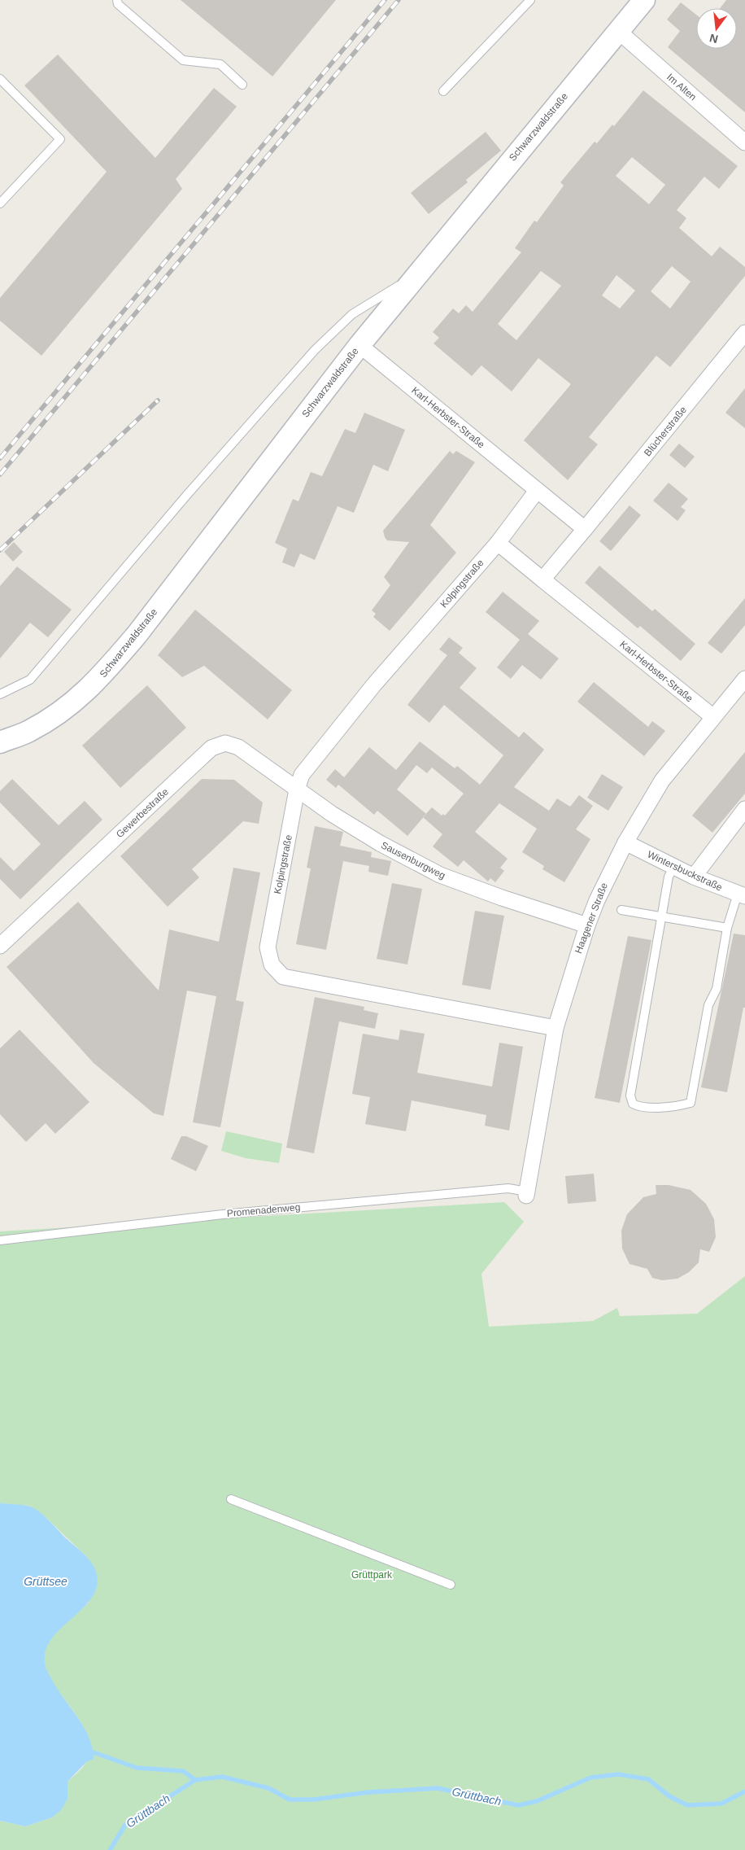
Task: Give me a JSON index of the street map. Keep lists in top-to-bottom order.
{
  "streets": {
    "main road": ["Schwarzwaldstraße"],
    "street": [
      "Im Alten",
      "Karl-Herbster-Straße",
      "Blücherstraße",
      "Kolpingstraße",
      "Gewerbestraße",
      "Sausenburgweg",
      "Wintersbuckstraße",
      "Haagener Straße"
    ],
    "lane": ["Promenadenweg"]
  },
  "crossings": [
    ["Im Alten", "Schwarzwaldstraße"],
    ["Schwarzwaldstraße", "Karl-Herbster-Straße"],
    ["Karl-Herbster-Straße", "Blücherstraße"],
    ["Karl-Herbster-Straße", "Kolpingstraße"],
    ["Karl-Herbster-Straße", "Haagener Straße"],
    ["Kolpingstraße", "Gewerbestraße"],
    ["Kolpingstraße", "Sausenburgweg"],
    ["Kolpingstraße", "Haagener Straße"],
    ["Gewerbestraße", "Sausenburgweg"],
    ["Sausenburgweg", "Haagener Straße"],
    ["Wintersbuckstraße", "Haagener Straße"],
    ["Haagener Straße", "Promenadenweg"]
  ],
  "water": ["Grüttsee", "Grüttbach"],
  "parks": ["Grüttpark"],
  "north": "bottom"
}
